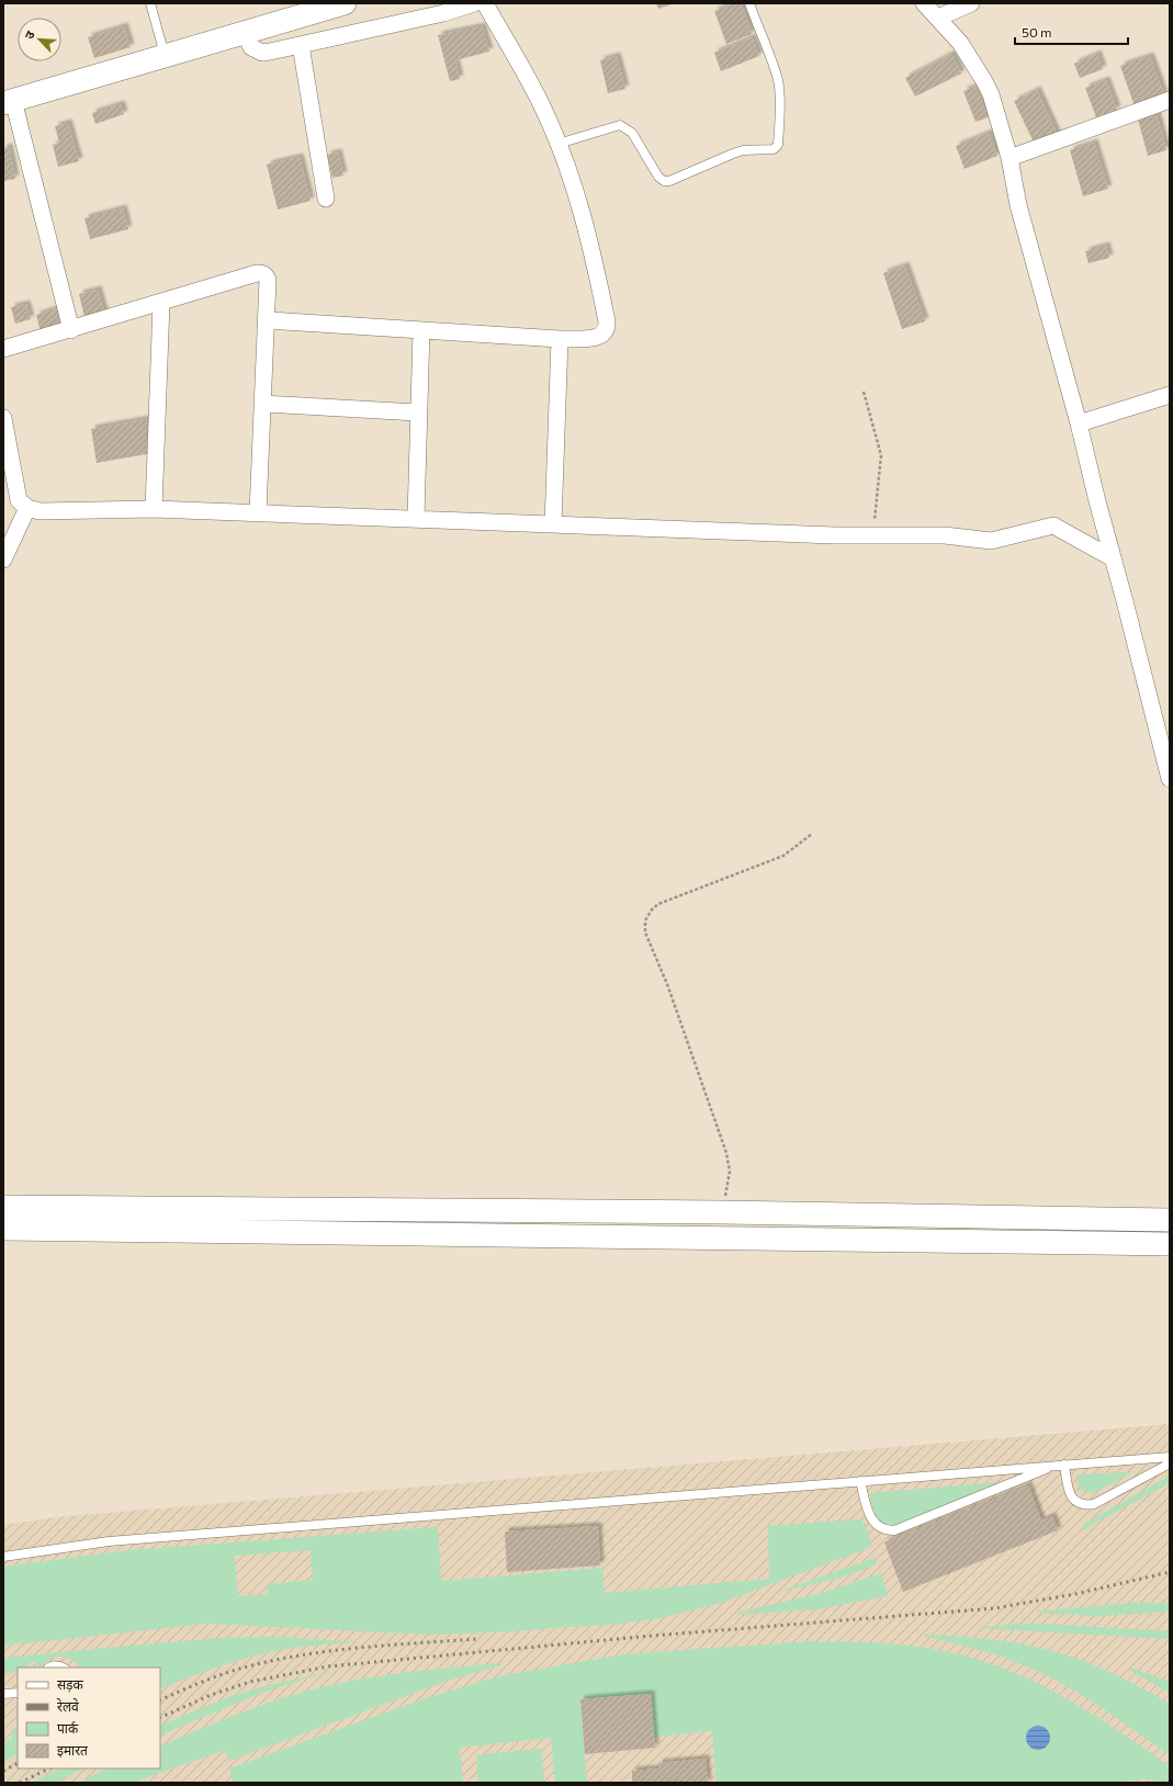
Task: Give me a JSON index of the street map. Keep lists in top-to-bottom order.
{
  "legend": [
    "सड़क",
    "रेलवे",
    "पार्क",
    "इमारत"
  ],
  "scale_bar": "50 m",
  "north": "top left"
}
